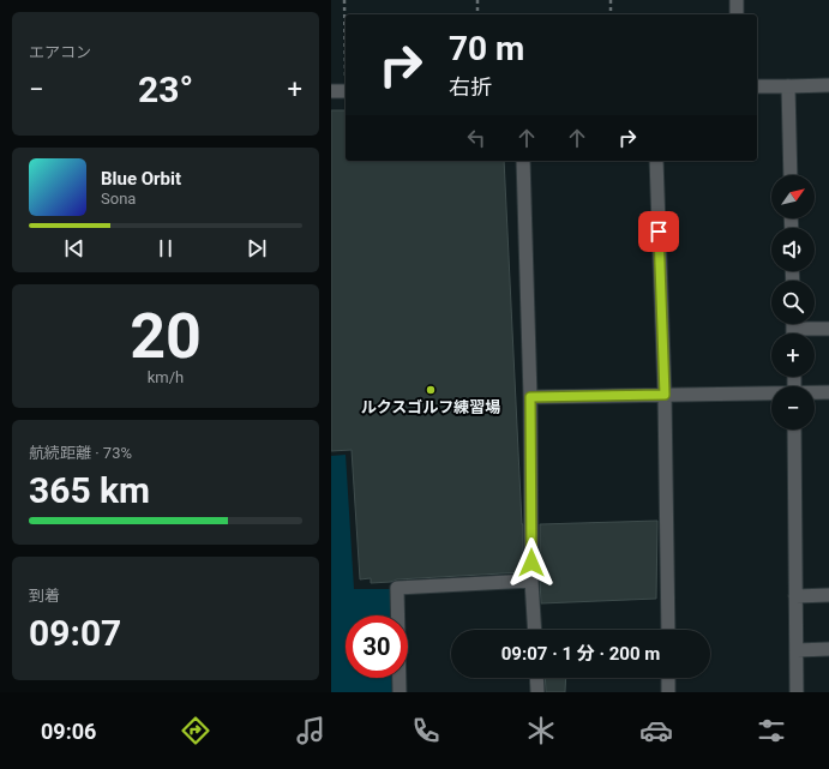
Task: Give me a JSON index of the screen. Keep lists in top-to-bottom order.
{
  "places": ["ルクスゴルフ練習場"],
  "north": "top right",
  "page": {
    "tile": [
      "エアコン",
      ["20", "km/h"],
      ["航続距離 · 73%", "365 km"],
      ["到着", "09:07"]
    ],
    "turn": ["70 m", "右折"],
    "heat": ["−", "23°", "+"],
    "song": ["Blue Orbit", "Sona"],
    "map_buttons": ["+", "−"],
    "limit": "30",
    "trip": "09:07 · 1 分 · 200 m",
    "tabs": "09:06"
  }
}
